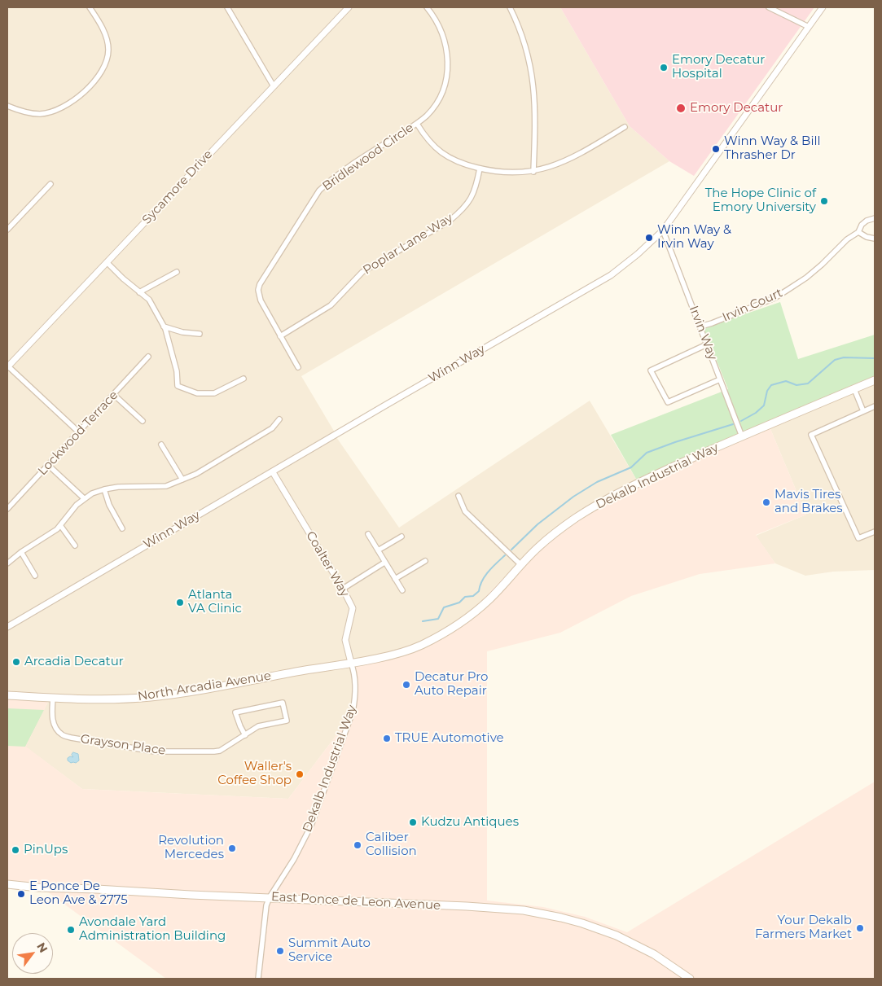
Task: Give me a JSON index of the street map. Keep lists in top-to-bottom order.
{
  "streets": {
    "main road": ["Dekalb Industrial Way", "North Arcadia Avenue", "East Ponce de Leon Avenue"],
    "street": [
      "Bridlewood Circle",
      "Sycamore Drive",
      "Poplar Lane Way",
      "Irvin Court",
      "Irvin Way",
      "Winn Way",
      "Lockwood Terrace",
      "Coalter Way",
      "Grayson Place"
    ]
  },
  "crossings": [
    ["Bridlewood Circle", "Poplar Lane Way"],
    ["Irvin Court", "Irvin Way"],
    ["Irvin Way", "Winn Way"],
    ["Irvin Way", "Dekalb Industrial Way"],
    ["Winn Way", "Coalter Way"],
    ["Dekalb Industrial Way", "Coalter Way"],
    ["Dekalb Industrial Way", "North Arcadia Avenue"],
    ["Dekalb Industrial Way", "East Ponce de Leon Avenue"],
    ["Coalter Way", "North Arcadia Avenue"],
    ["North Arcadia Avenue", "Grayson Place"]
  ],
  "places": [
    "Emory Decatur Hospital",
    "Emory Decatur",
    "Winn Way & Bill Thrasher Dr",
    "The Hope Clinic of Emory University",
    "Winn Way & Irvin Way",
    "Mavis Tires and Brakes",
    "Atlanta VA Clinic",
    "Arcadia Decatur",
    "Decatur Pro Auto Repair",
    "TRUE Automotive",
    "Waller's Coffee Shop",
    "Kudzu Antiques",
    "Caliber Collision",
    "Revolution Mercedes",
    "PinUps",
    "E Ponce De Leon Ave & 2775",
    "Your Dekalb Farmers Market",
    "Avondale Yard Administration Building",
    "Summit Auto Service"
  ],
  "north": "top right"
}
